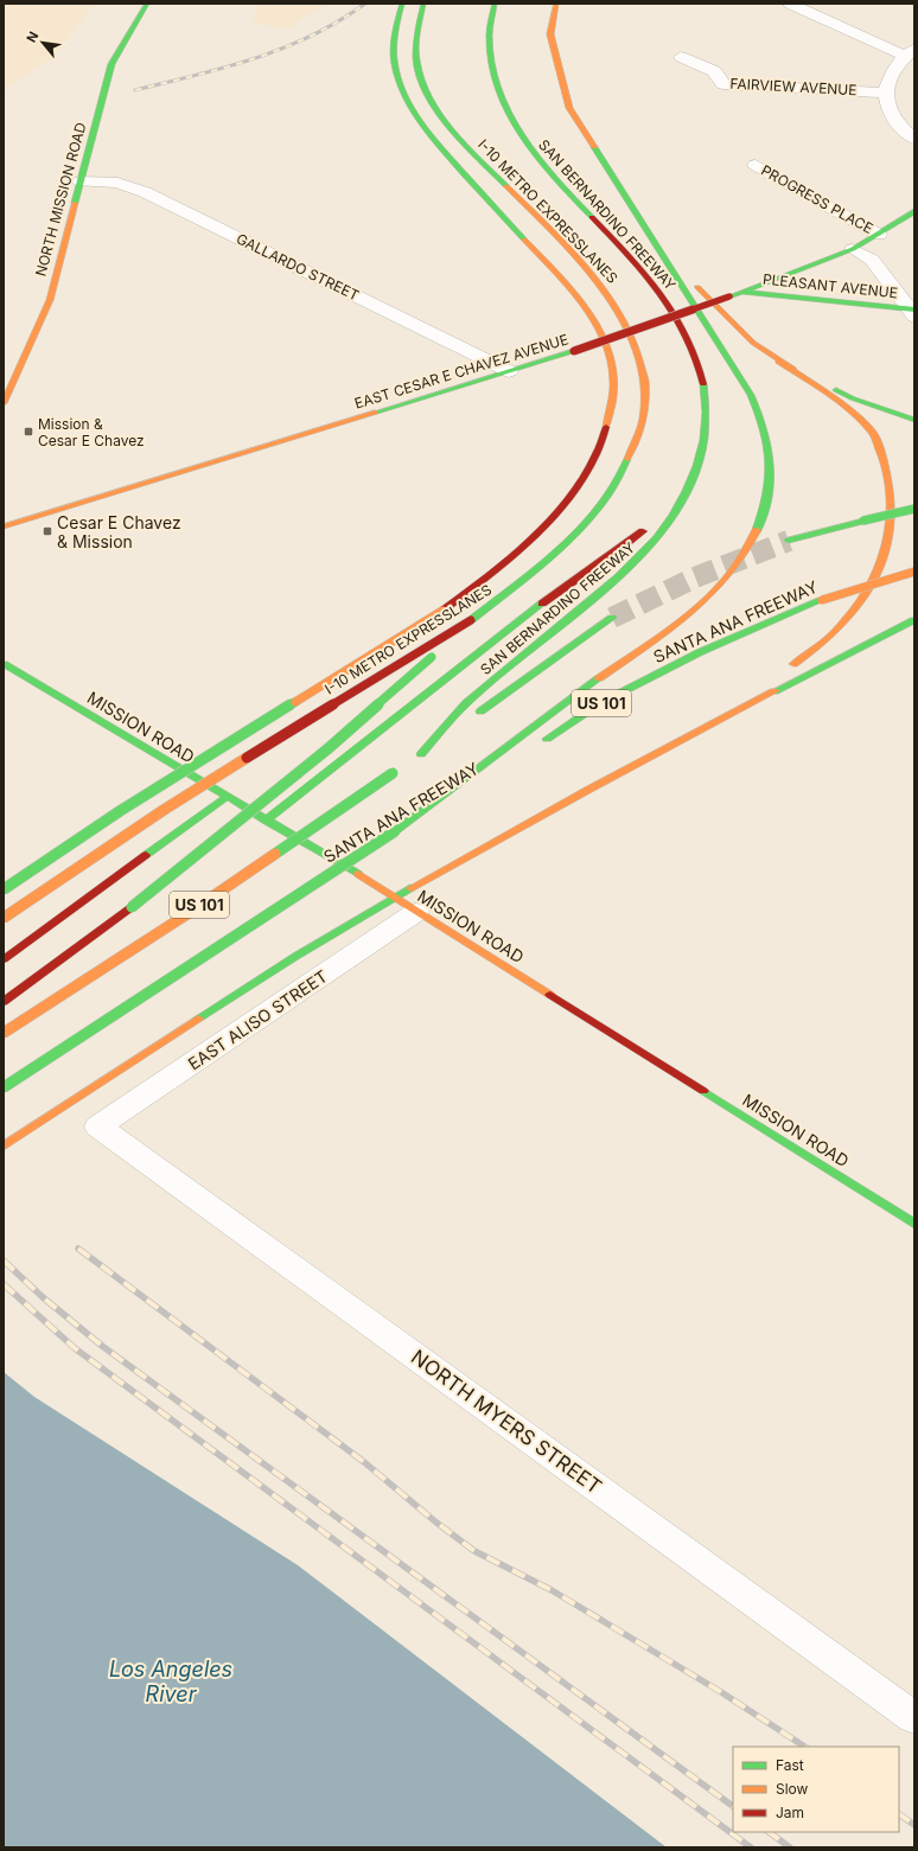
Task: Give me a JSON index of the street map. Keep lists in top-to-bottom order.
{
  "streets": {
    "main road": [
      "NORTH MISSION ROAD",
      "I-10 METRO EXPRESSLANES",
      "SAN BERNARDINO FREEWAY",
      "PLEASANT AVENUE",
      "EAST CESAR E CHAVEZ AVENUE",
      "SANTA ANA FREEWAY",
      "US 101",
      "MISSION ROAD"
    ],
    "street": [
      "FAIRVIEW AVENUE",
      "PROGRESS PLACE",
      "GALLARDO STREET",
      "EAST ALISO STREET",
      "NORTH MYERS STREET"
    ]
  },
  "crossings": [
    ["NORTH MISSION ROAD", "GALLARDO STREET"],
    ["PROGRESS PLACE", "PLEASANT AVENUE"],
    ["PROGRESS PLACE", "EAST CESAR E CHAVEZ AVENUE"],
    ["GALLARDO STREET", "EAST CESAR E CHAVEZ AVENUE"],
    ["PLEASANT AVENUE", "EAST CESAR E CHAVEZ AVENUE"],
    ["MISSION ROAD", "EAST ALISO STREET"],
    ["EAST ALISO STREET", "NORTH MYERS STREET"]
  ],
  "water": ["Los Angeles River"],
  "places": {
    "transit": ["Mission & Cesar E Chavez", "Cesar E Chavez & Mission"]
  },
  "legend": ["Fast", "Slow", "Jam"],
  "north": "top left"
}
